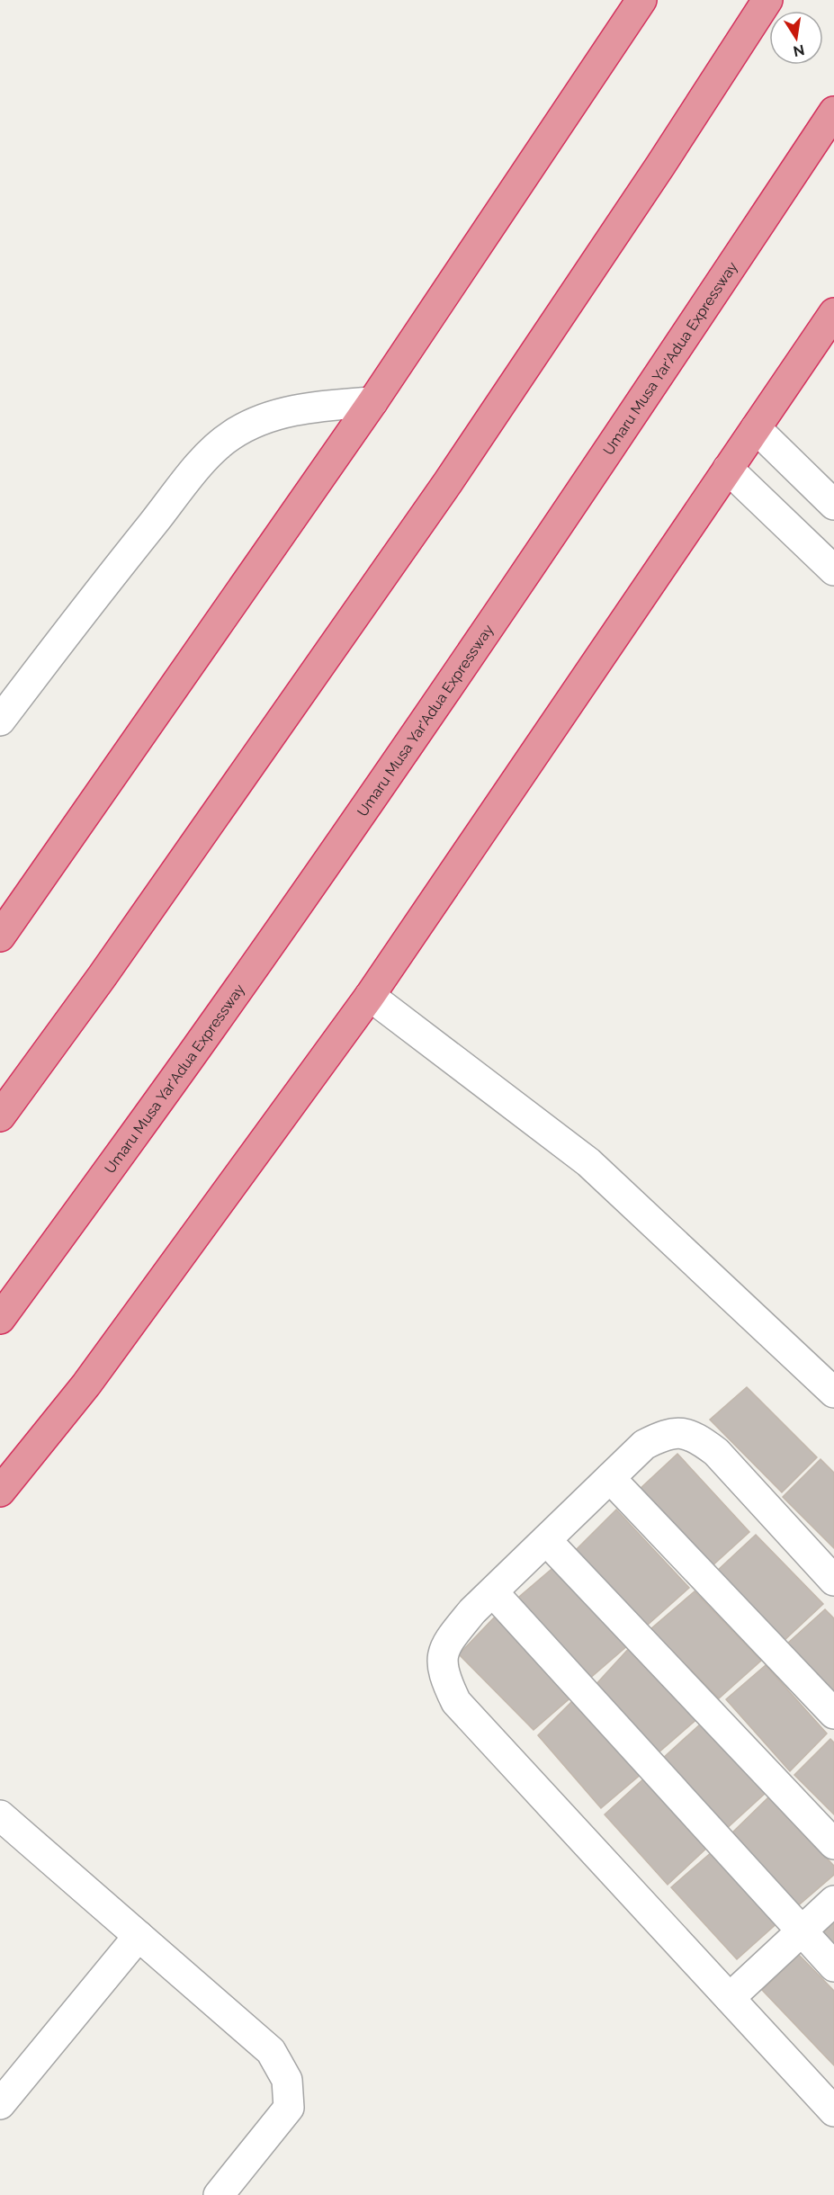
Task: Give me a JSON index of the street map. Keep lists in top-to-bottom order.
{
  "streets": {
    "highway": ["Umaru Musa Yar'Adua Expressway"]
  },
  "north": "bottom"
}
